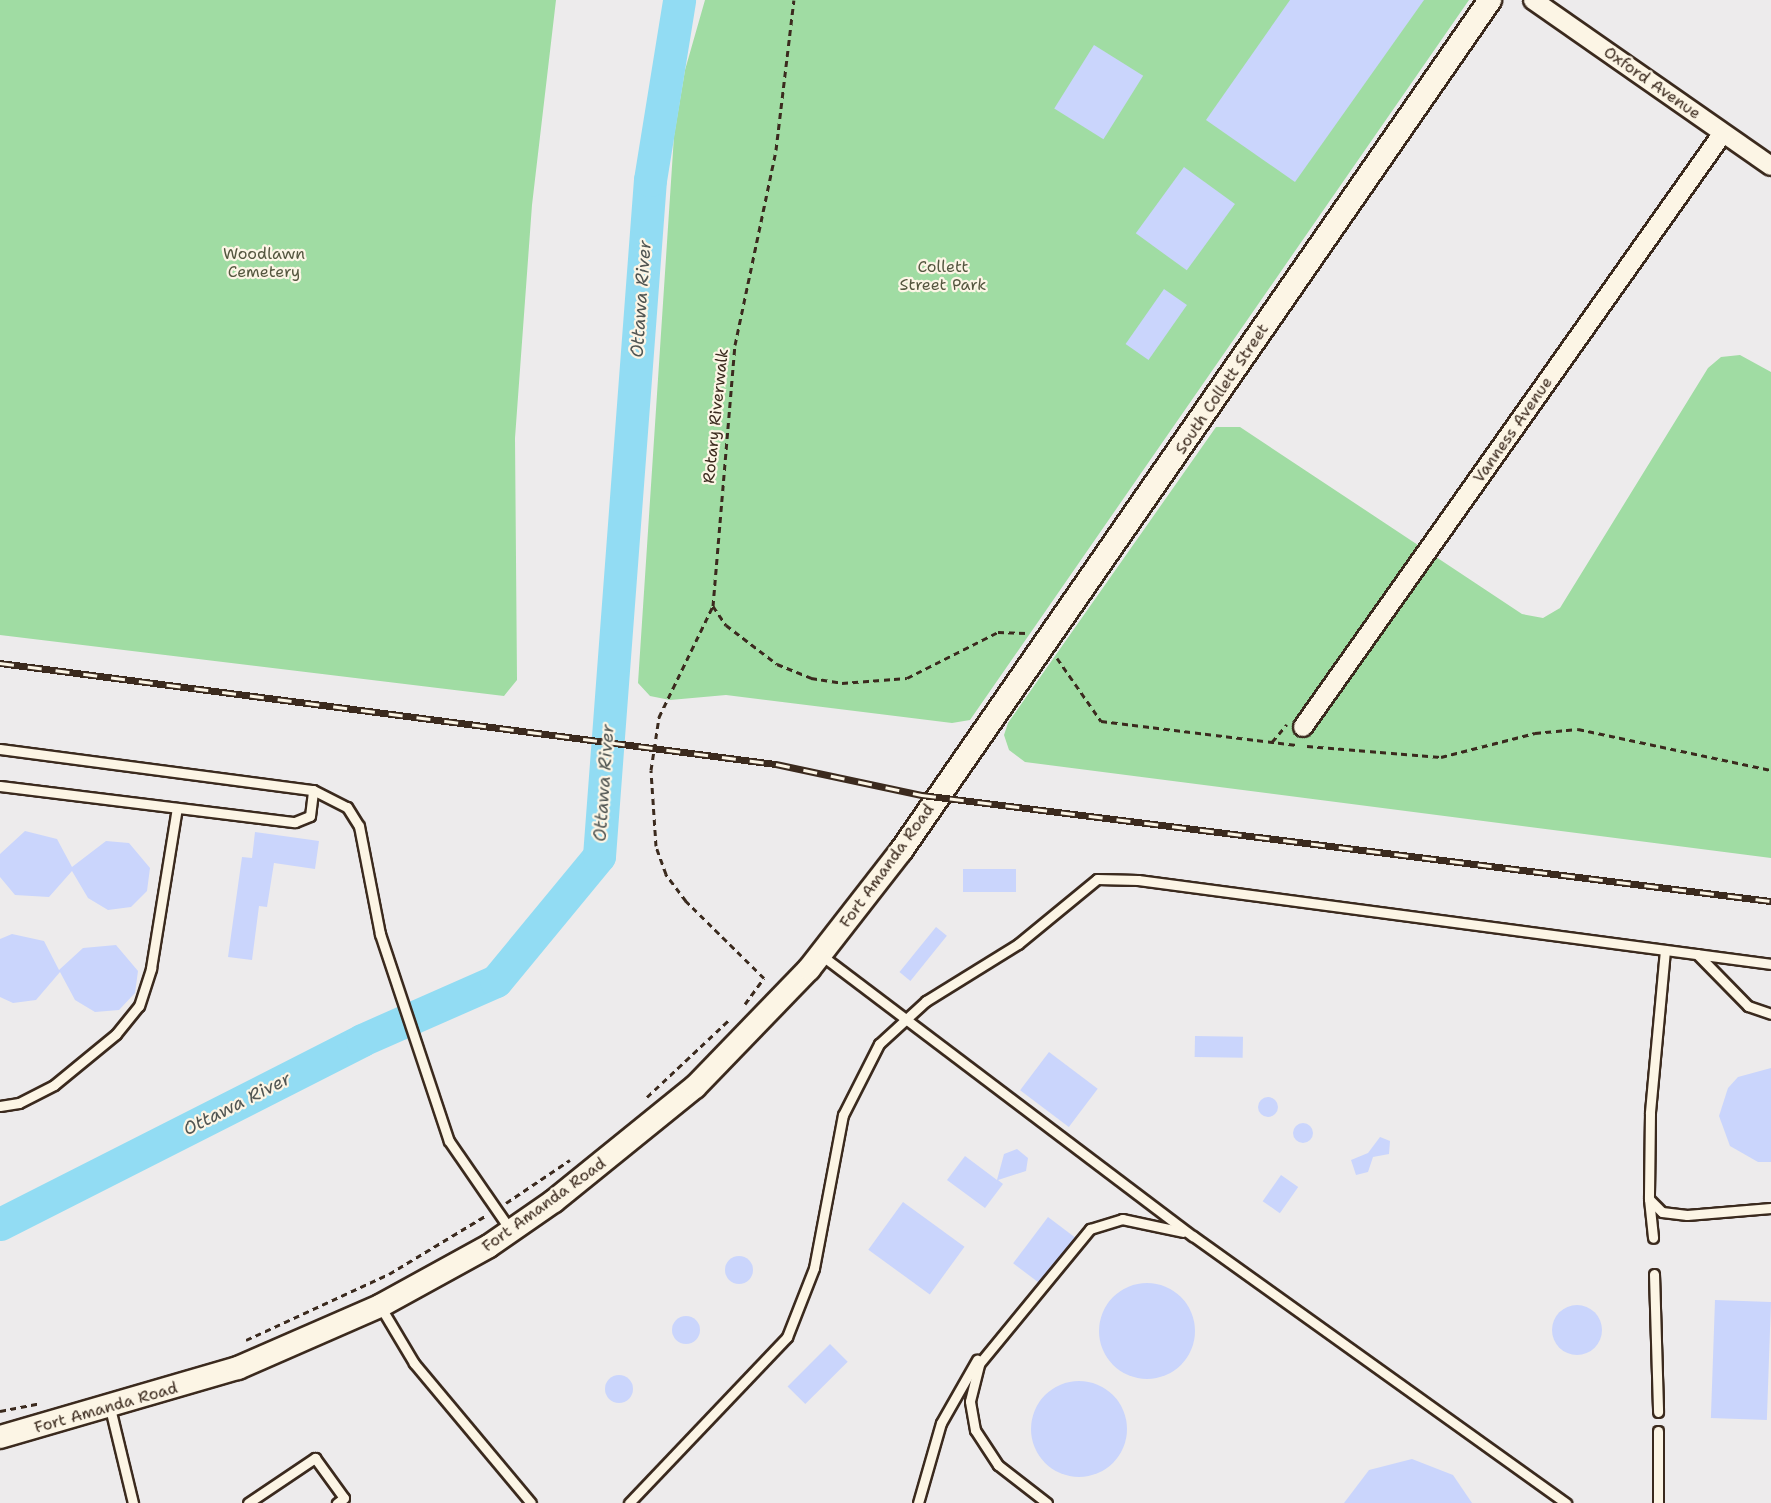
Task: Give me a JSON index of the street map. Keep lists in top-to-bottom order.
{
  "streets": {
    "street": [
      "Oxford Avenue",
      "South Collett Street",
      "Vanness Avenue",
      "Fort Amanda Road"
    ],
    "path": ["Rotary Riverwalk"]
  },
  "crossings": [
    ["Oxford Avenue", "Vanness Avenue"],
    ["South Collett Street", "Fort Amanda Road"]
  ],
  "water": ["Ottawa River"],
  "parks": ["Woodlawn Cemetery", "Collett Street Park"]
}
